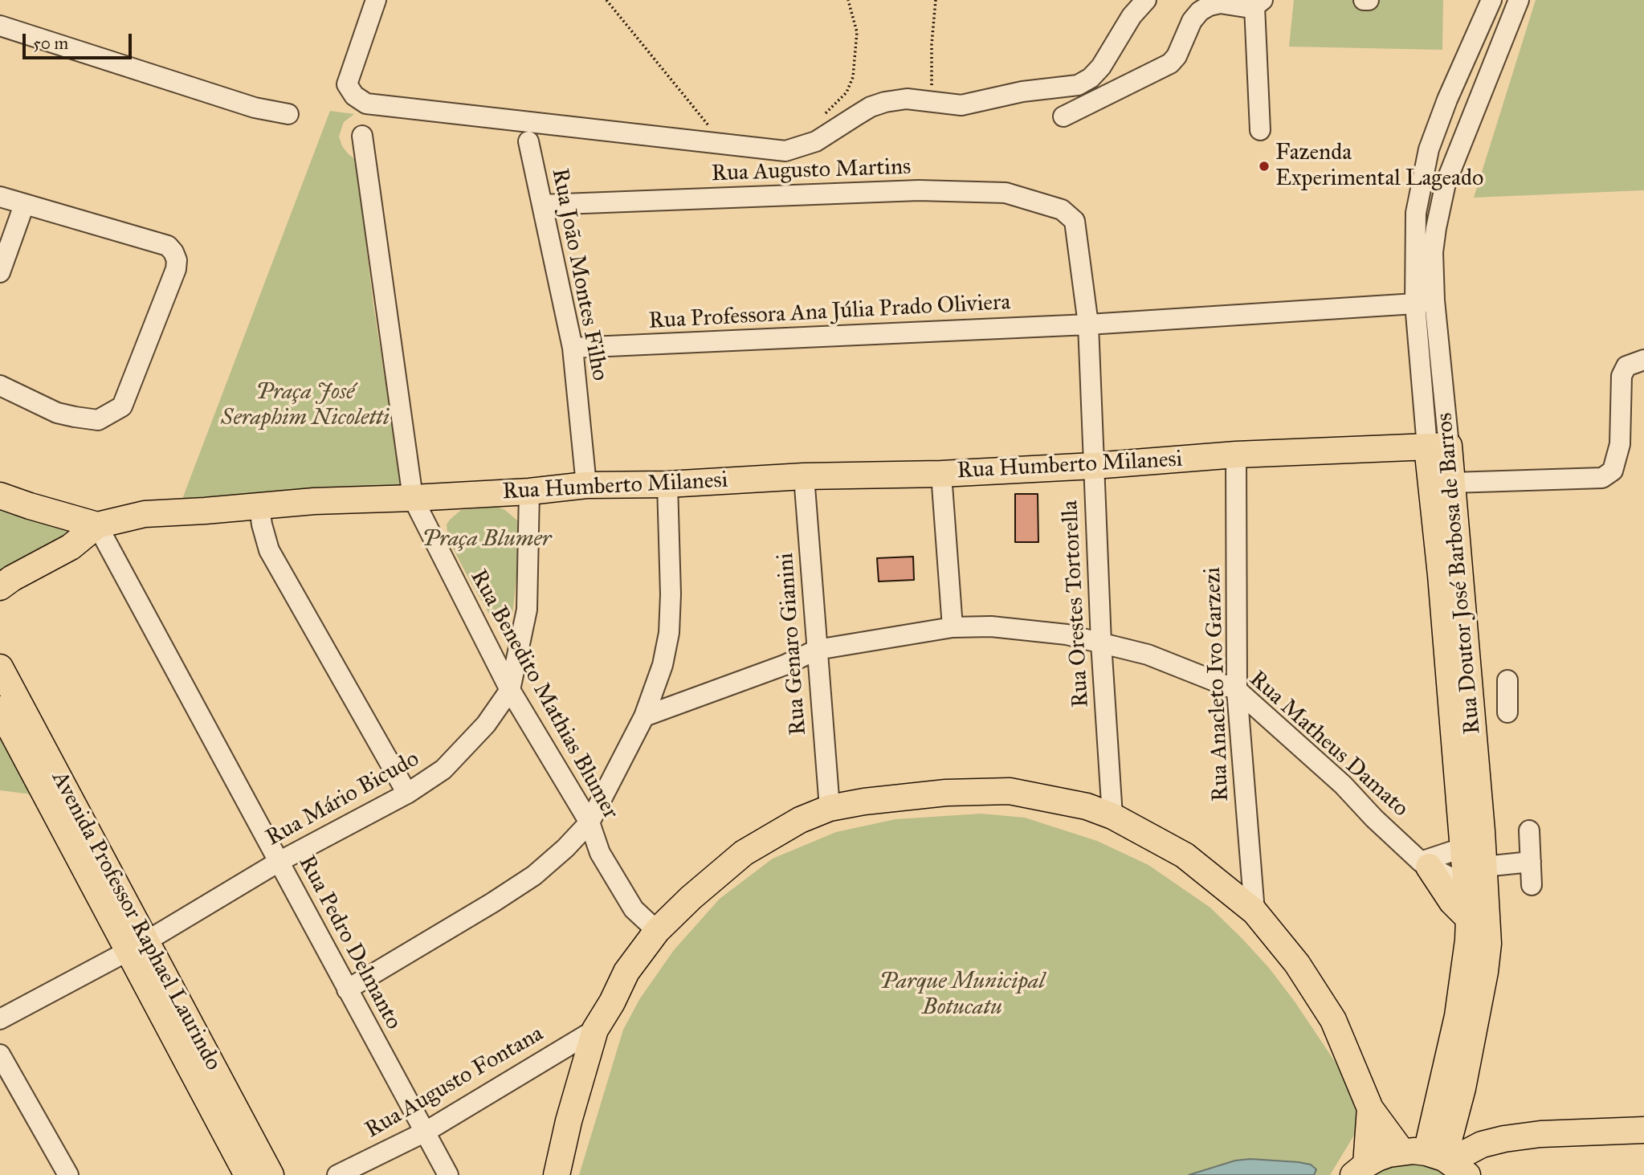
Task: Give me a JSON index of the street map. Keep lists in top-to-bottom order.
{
  "streets": {
    "main road": ["Rua Humberto Milanesi", "Rua Doutor José Barbosa de Barros", "Avenida Professor Raphael Laurindo"],
    "street": [
      "Rua Augusto Martins",
      "Rua João Montes Filho",
      "Rua Professora Ana Júlia Prado Oliviera",
      "Rua Orestes Tortorella",
      "Rua Genaro Gianini",
      "Rua Anacleto Ivo Garzezi",
      "Rua Benedito Mathias Blumer",
      "Rua Matheus Damato",
      "Rua Mário Bicudo",
      "Rua Pedro Delmanto",
      "Rua Augusto Fontana"
    ]
  },
  "crossings": [
    ["Rua Augusto Martins", "Rua João Montes Filho"],
    ["Rua Augusto Martins", "Rua Orestes Tortorella"],
    ["Rua João Montes Filho", "Rua Professora Ana Júlia Prado Oliviera"],
    ["Rua João Montes Filho", "Rua Humberto Milanesi"],
    ["Rua Professora Ana Júlia Prado Oliviera", "Rua Doutor José Barbosa de Barros"],
    ["Rua Professora Ana Júlia Prado Oliviera", "Rua Orestes Tortorella"],
    ["Rua Humberto Milanesi", "Rua Doutor José Barbosa de Barros"],
    ["Rua Humberto Milanesi", "Rua Orestes Tortorella"],
    ["Rua Humberto Milanesi", "Rua Genaro Gianini"],
    ["Rua Humberto Milanesi", "Rua Anacleto Ivo Garzezi"],
    ["Rua Humberto Milanesi", "Rua Benedito Mathias Blumer"],
    ["Rua Humberto Milanesi", "Rua Mário Bicudo"],
    ["Rua Humberto Milanesi", "Rua Pedro Delmanto"],
    ["Rua Doutor José Barbosa de Barros", "Rua Matheus Damato"],
    ["Rua Orestes Tortorella", "Rua Matheus Damato"],
    ["Rua Genaro Gianini", "Rua Matheus Damato"],
    ["Rua Anacleto Ivo Garzezi", "Rua Matheus Damato"],
    ["Rua Benedito Mathias Blumer", "Rua Mário Bicudo"],
    ["Rua Mário Bicudo", "Avenida Professor Raphael Laurindo"],
    ["Rua Mário Bicudo", "Rua Pedro Delmanto"],
    ["Rua Pedro Delmanto", "Rua Augusto Fontana"]
  ],
  "parks": ["Praça José Seraphim Nicoletti", "Praça Blumer", "Parque Municipal Botucatu"],
  "places": ["Fazenda Experimental Lageado"],
  "scale_bar": "50 m"
}
